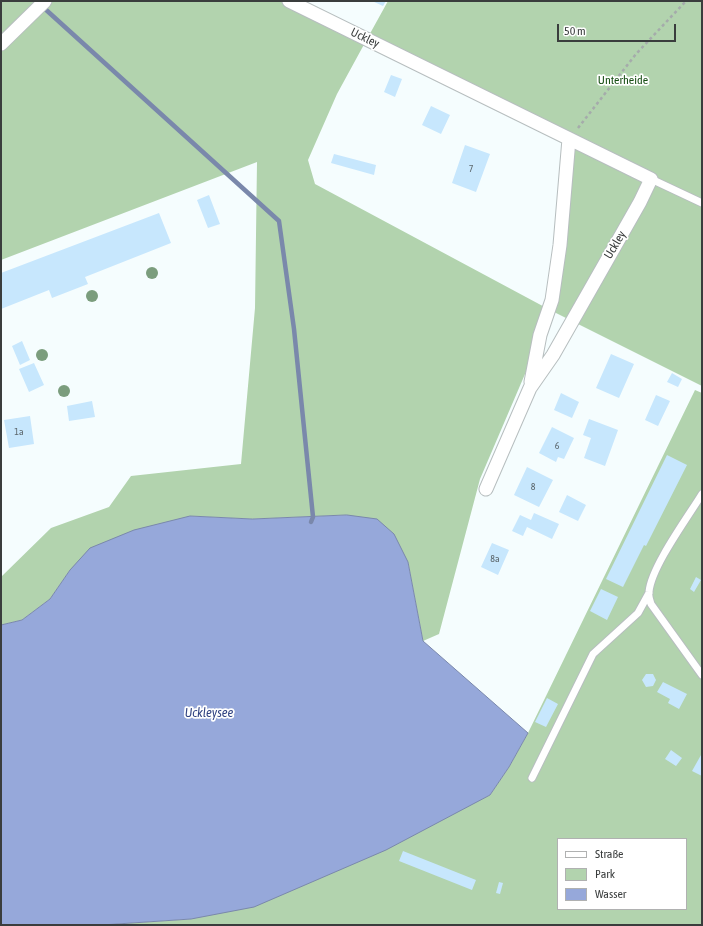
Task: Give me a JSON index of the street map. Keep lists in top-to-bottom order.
{
  "streets": {
    "street": ["Uckley"]
  },
  "water": ["Uckleysee"],
  "parks": ["Unterheide"],
  "house_numbers": [
    "7",
    "1a",
    "6",
    "8",
    "8a"
  ],
  "legend": ["Straße", "Park", "Wasser"],
  "scale_bar": "50 m"
}
